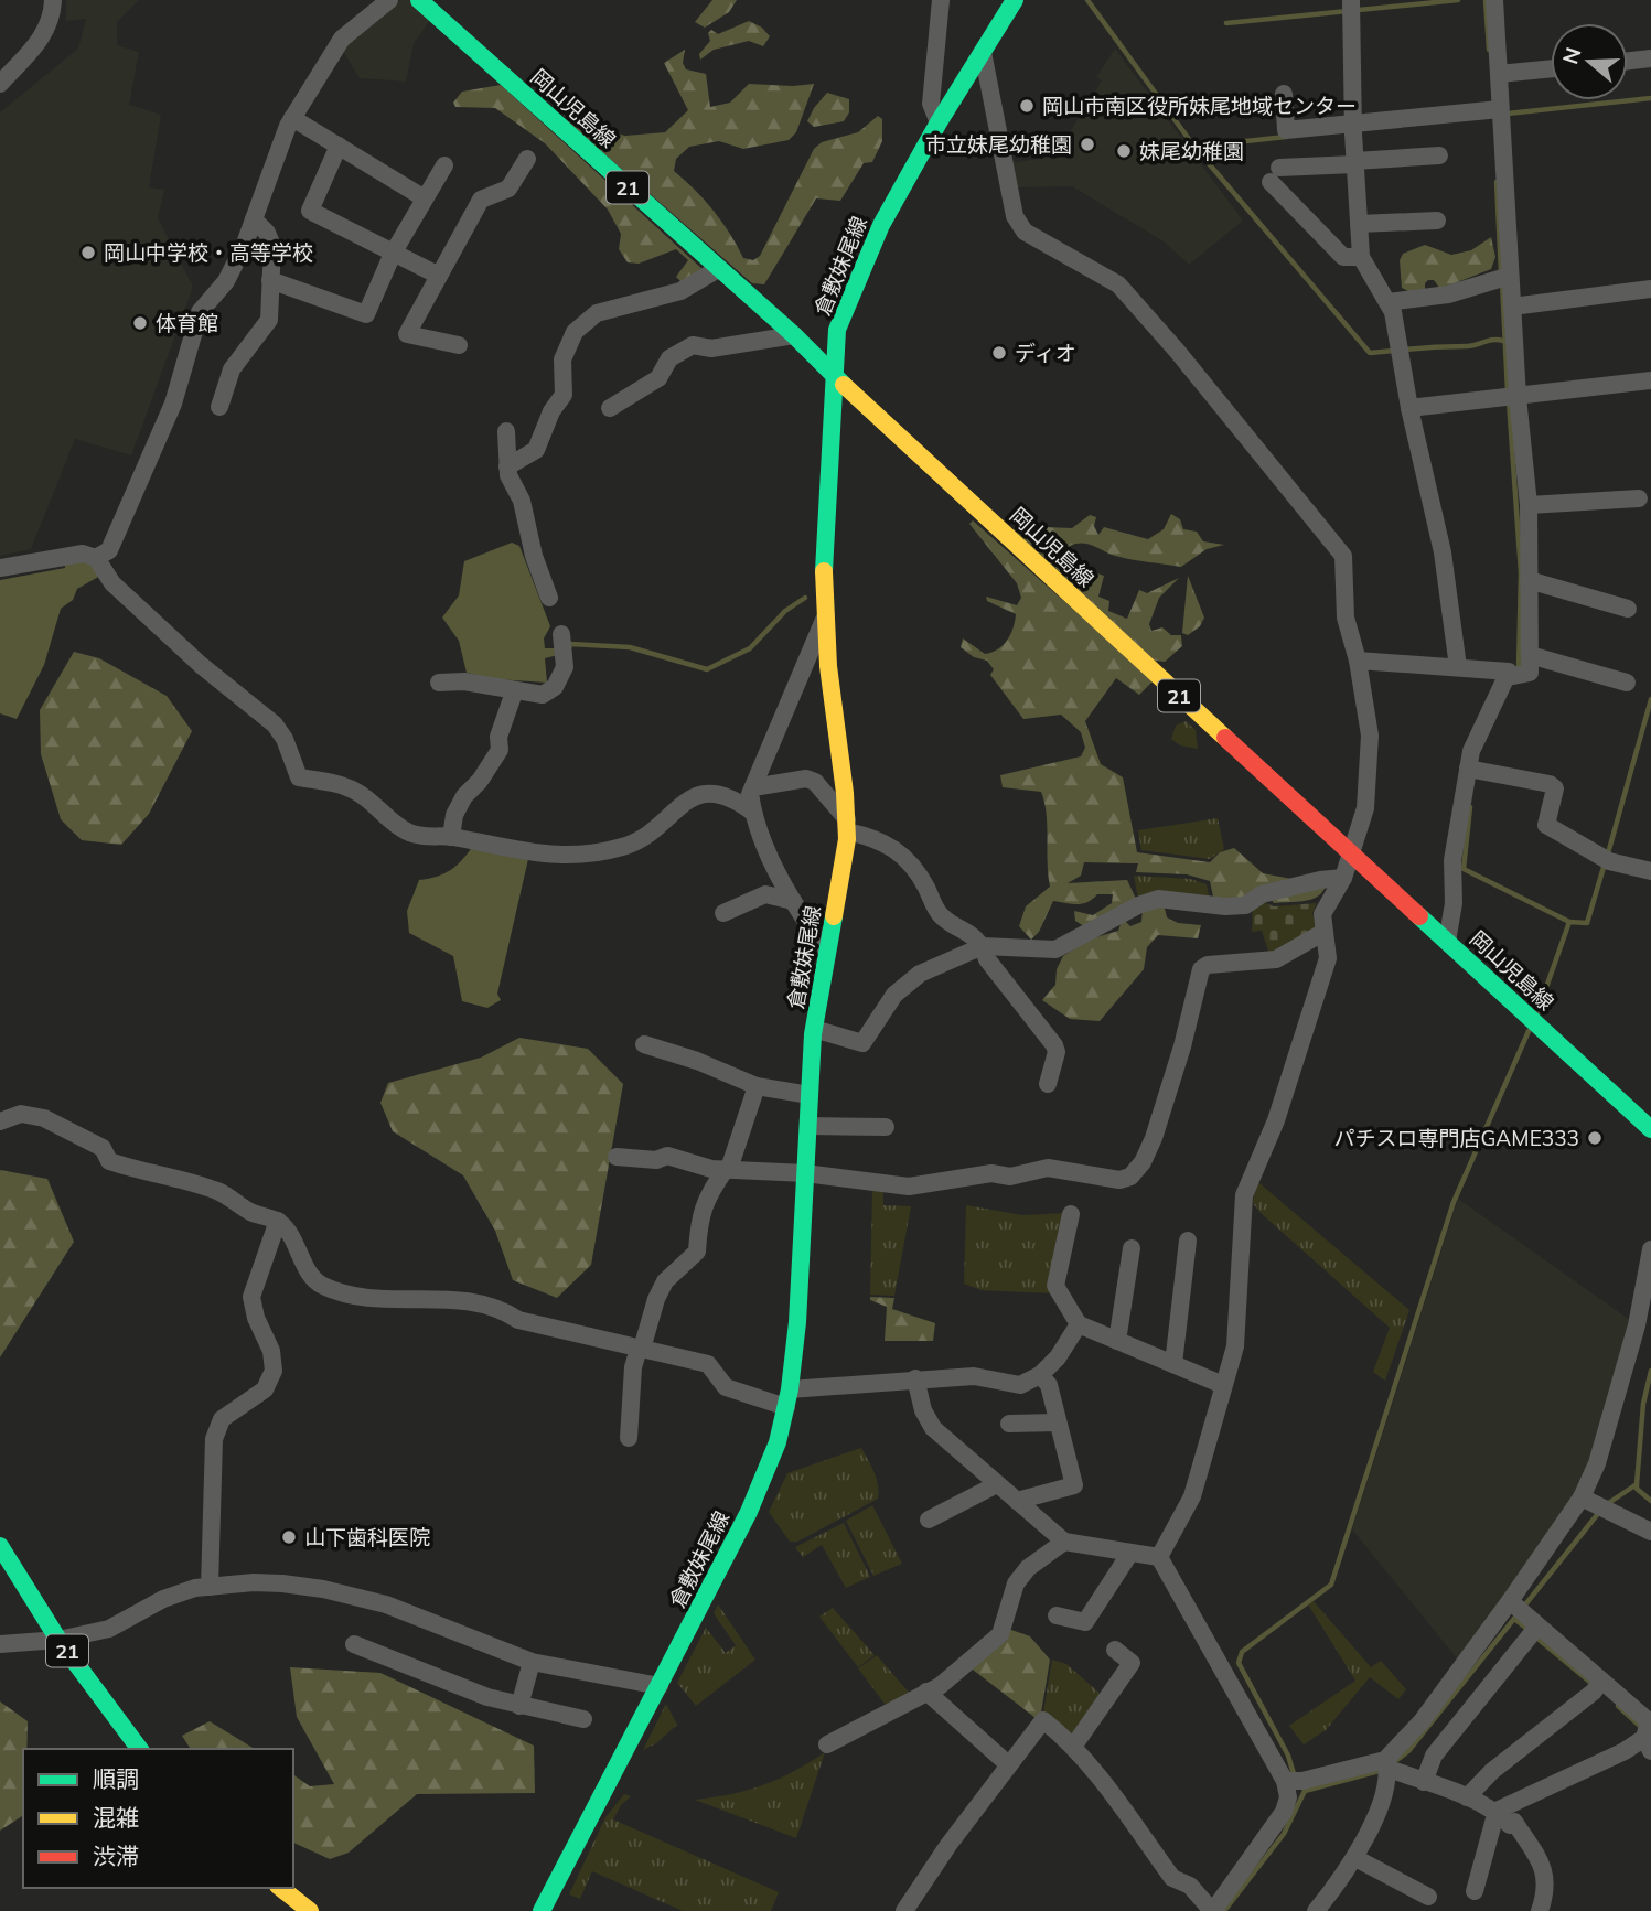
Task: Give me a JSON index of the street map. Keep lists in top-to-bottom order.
{
  "streets": {
    "main road": ["岡山児島線", "21", "倉敷妹尾線"]
  },
  "crossings": [
    ["岡山児島線", "倉敷妹尾線"]
  ],
  "places": [
    "岡山市南区役所妹尾地域センター",
    "市立妹尾幼稚園",
    "妹尾幼稚園",
    "岡山中学校・高等学校",
    "体育館",
    "ディオ",
    "パチスロ専門店GAME333",
    "山下歯科医院"
  ],
  "legend": ["順調", "混雑", "渋滞"],
  "north": "left"
}
